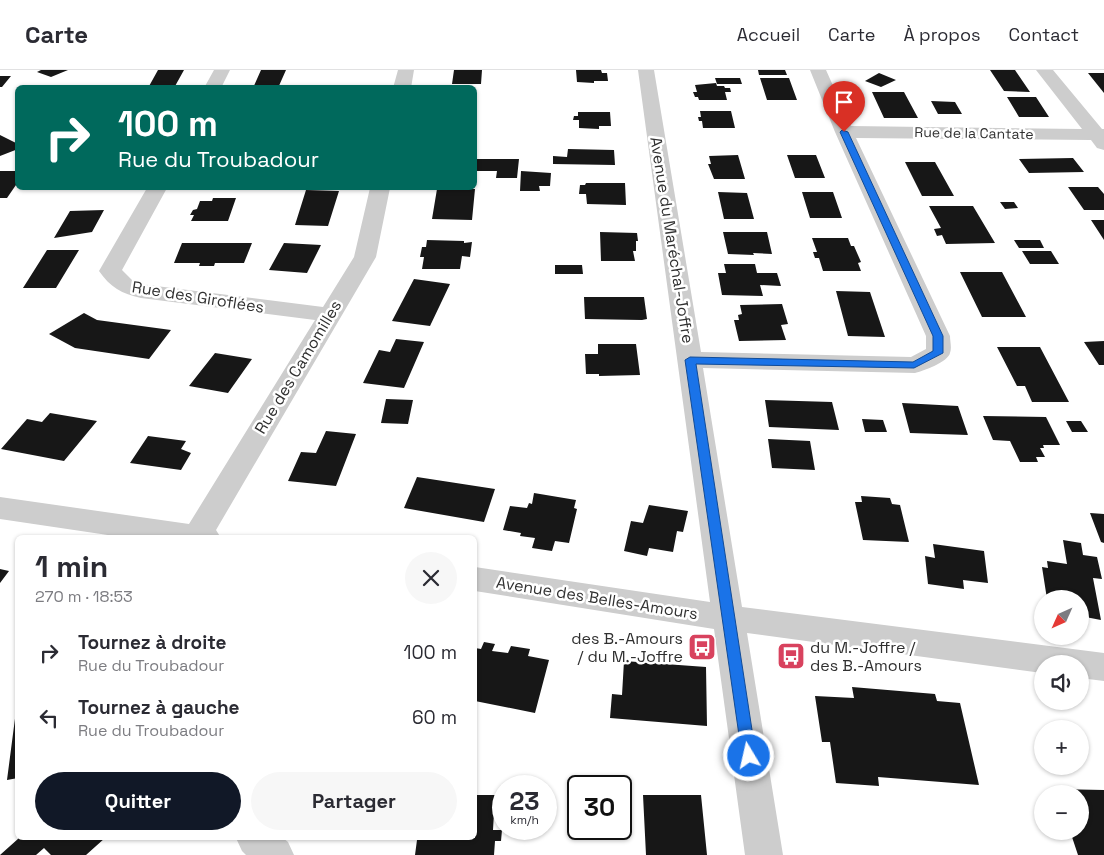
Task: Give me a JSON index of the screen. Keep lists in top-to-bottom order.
{
  "streets": {
    "street": [
      "Rue de la Cantate",
      "Avenue du Maréchal-Joffre",
      "Rue des Giroflées",
      "Rue des Camomilles",
      "Avenue des Belles-Amours"
    ]
  },
  "crossings": [
    ["Avenue du Maréchal-Joffre", "Avenue des Belles-Amours"],
    ["Rue des Giroflées", "Rue des Camomilles"]
  ],
  "places": {
    "bus stop": ["des B.-Amours / du M.-Joffre", "du M.-Joffre / des B.-Amours"]
  },
  "north": "bottom left",
  "page": {
    "header": "Carte",
    "nav": [
      "Accueil",
      "Carte",
      "À propos",
      "Contact"
    ],
    "turn": ["100 m", "Rue du Troubadour"],
    "heading": ["1 min", "270 m · 18:53"],
    "map_buttons": ["+", "−"],
    "list": [
      {
        "name": "Tournez à droite",
        "note": "Rue du Troubadour",
        "value": "100 m"
      },
      {
        "name": "Tournez à gauche",
        "note": "Rue du Troubadour",
        "value": "60 m"
      }
    ],
    "buttons": ["Quitter", "Partager"],
    "speed": "23 km/h",
    "limit": "30"
  }
}
